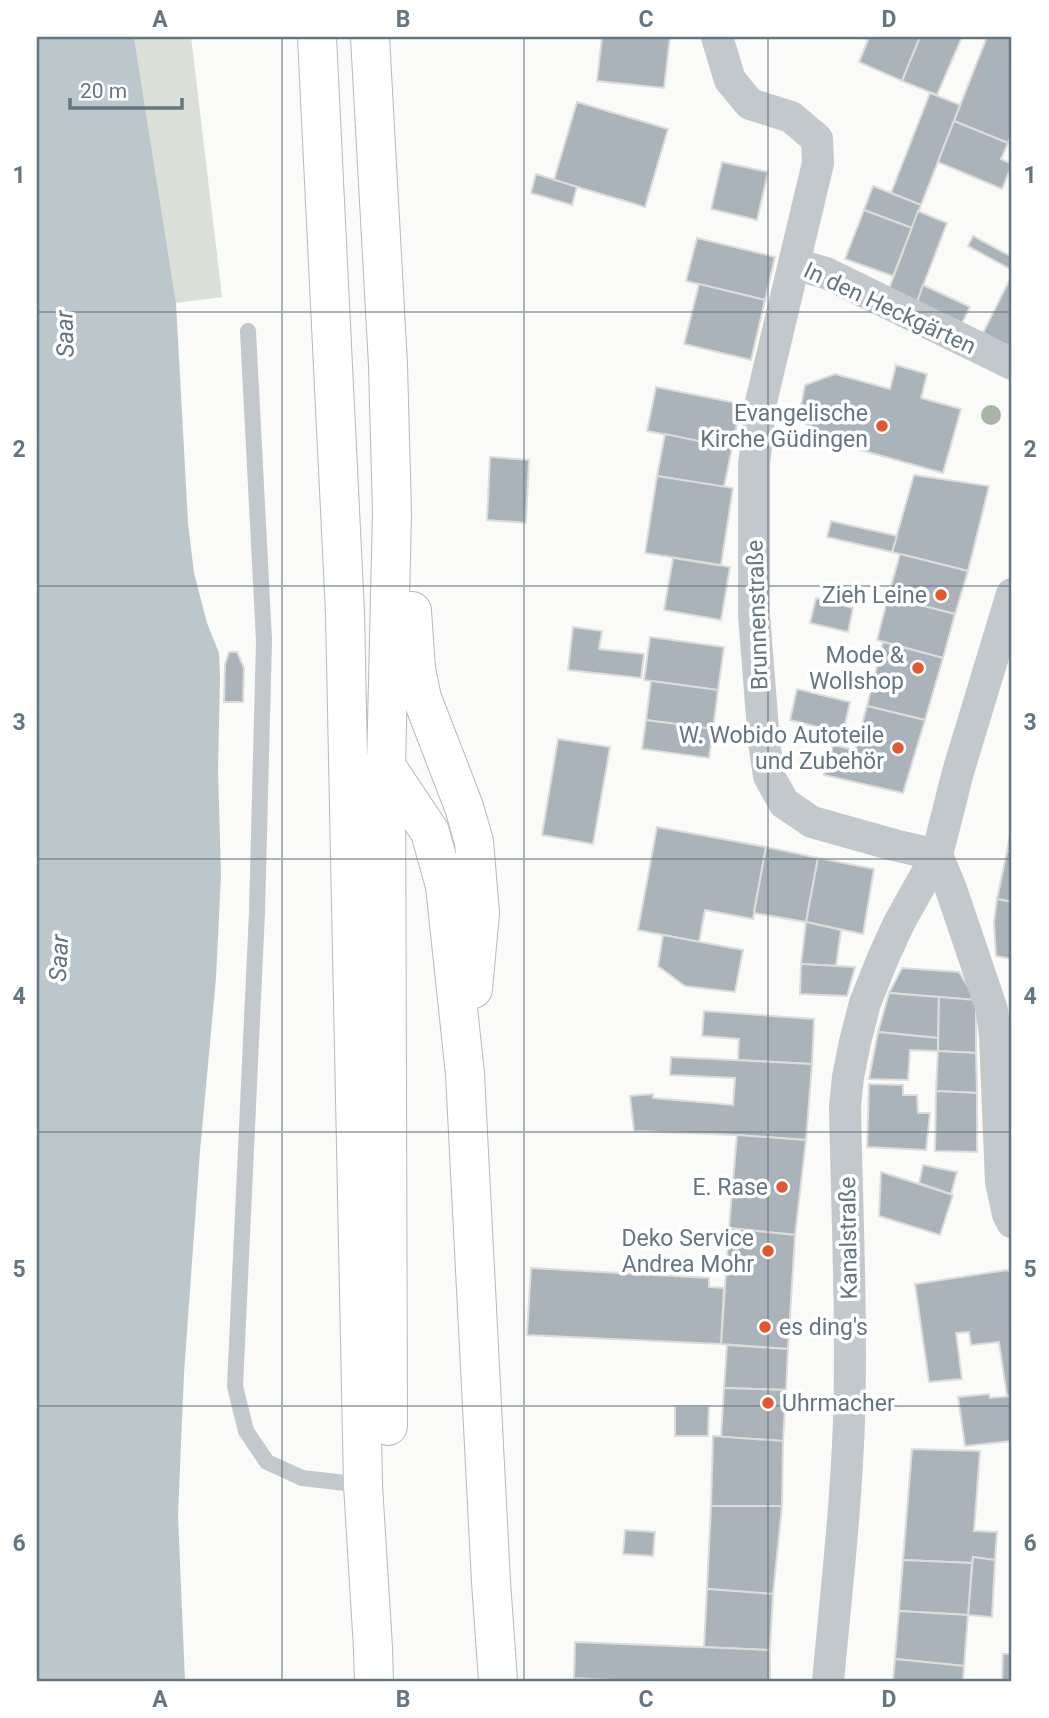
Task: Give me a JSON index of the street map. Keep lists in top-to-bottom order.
{
  "streets": {
    "street": ["In den Heckgärten", "Brunnenstraße", "Kanalstraße"]
  },
  "crossings": [
    ["In den Heckgärten", "Brunnenstraße"],
    ["Brunnenstraße", "Kanalstraße"]
  ],
  "water": ["Saar"],
  "places": [
    "Evangelische Kirche Güdingen",
    "Zieh Leine",
    "Mode & Wollshop",
    "W. Wobido Autoteile und Zubehör",
    "E. Rase",
    "Deko Service Andrea Mohr",
    "es ding's",
    "Uhrmacher"
  ],
  "scale_bar": "20 m",
  "grid": {
    "columns": [
      "A",
      "B",
      "C",
      "D"
    ],
    "rows": [
      "1",
      "2",
      "3",
      "4",
      "5",
      "6"
    ]
  }
}
